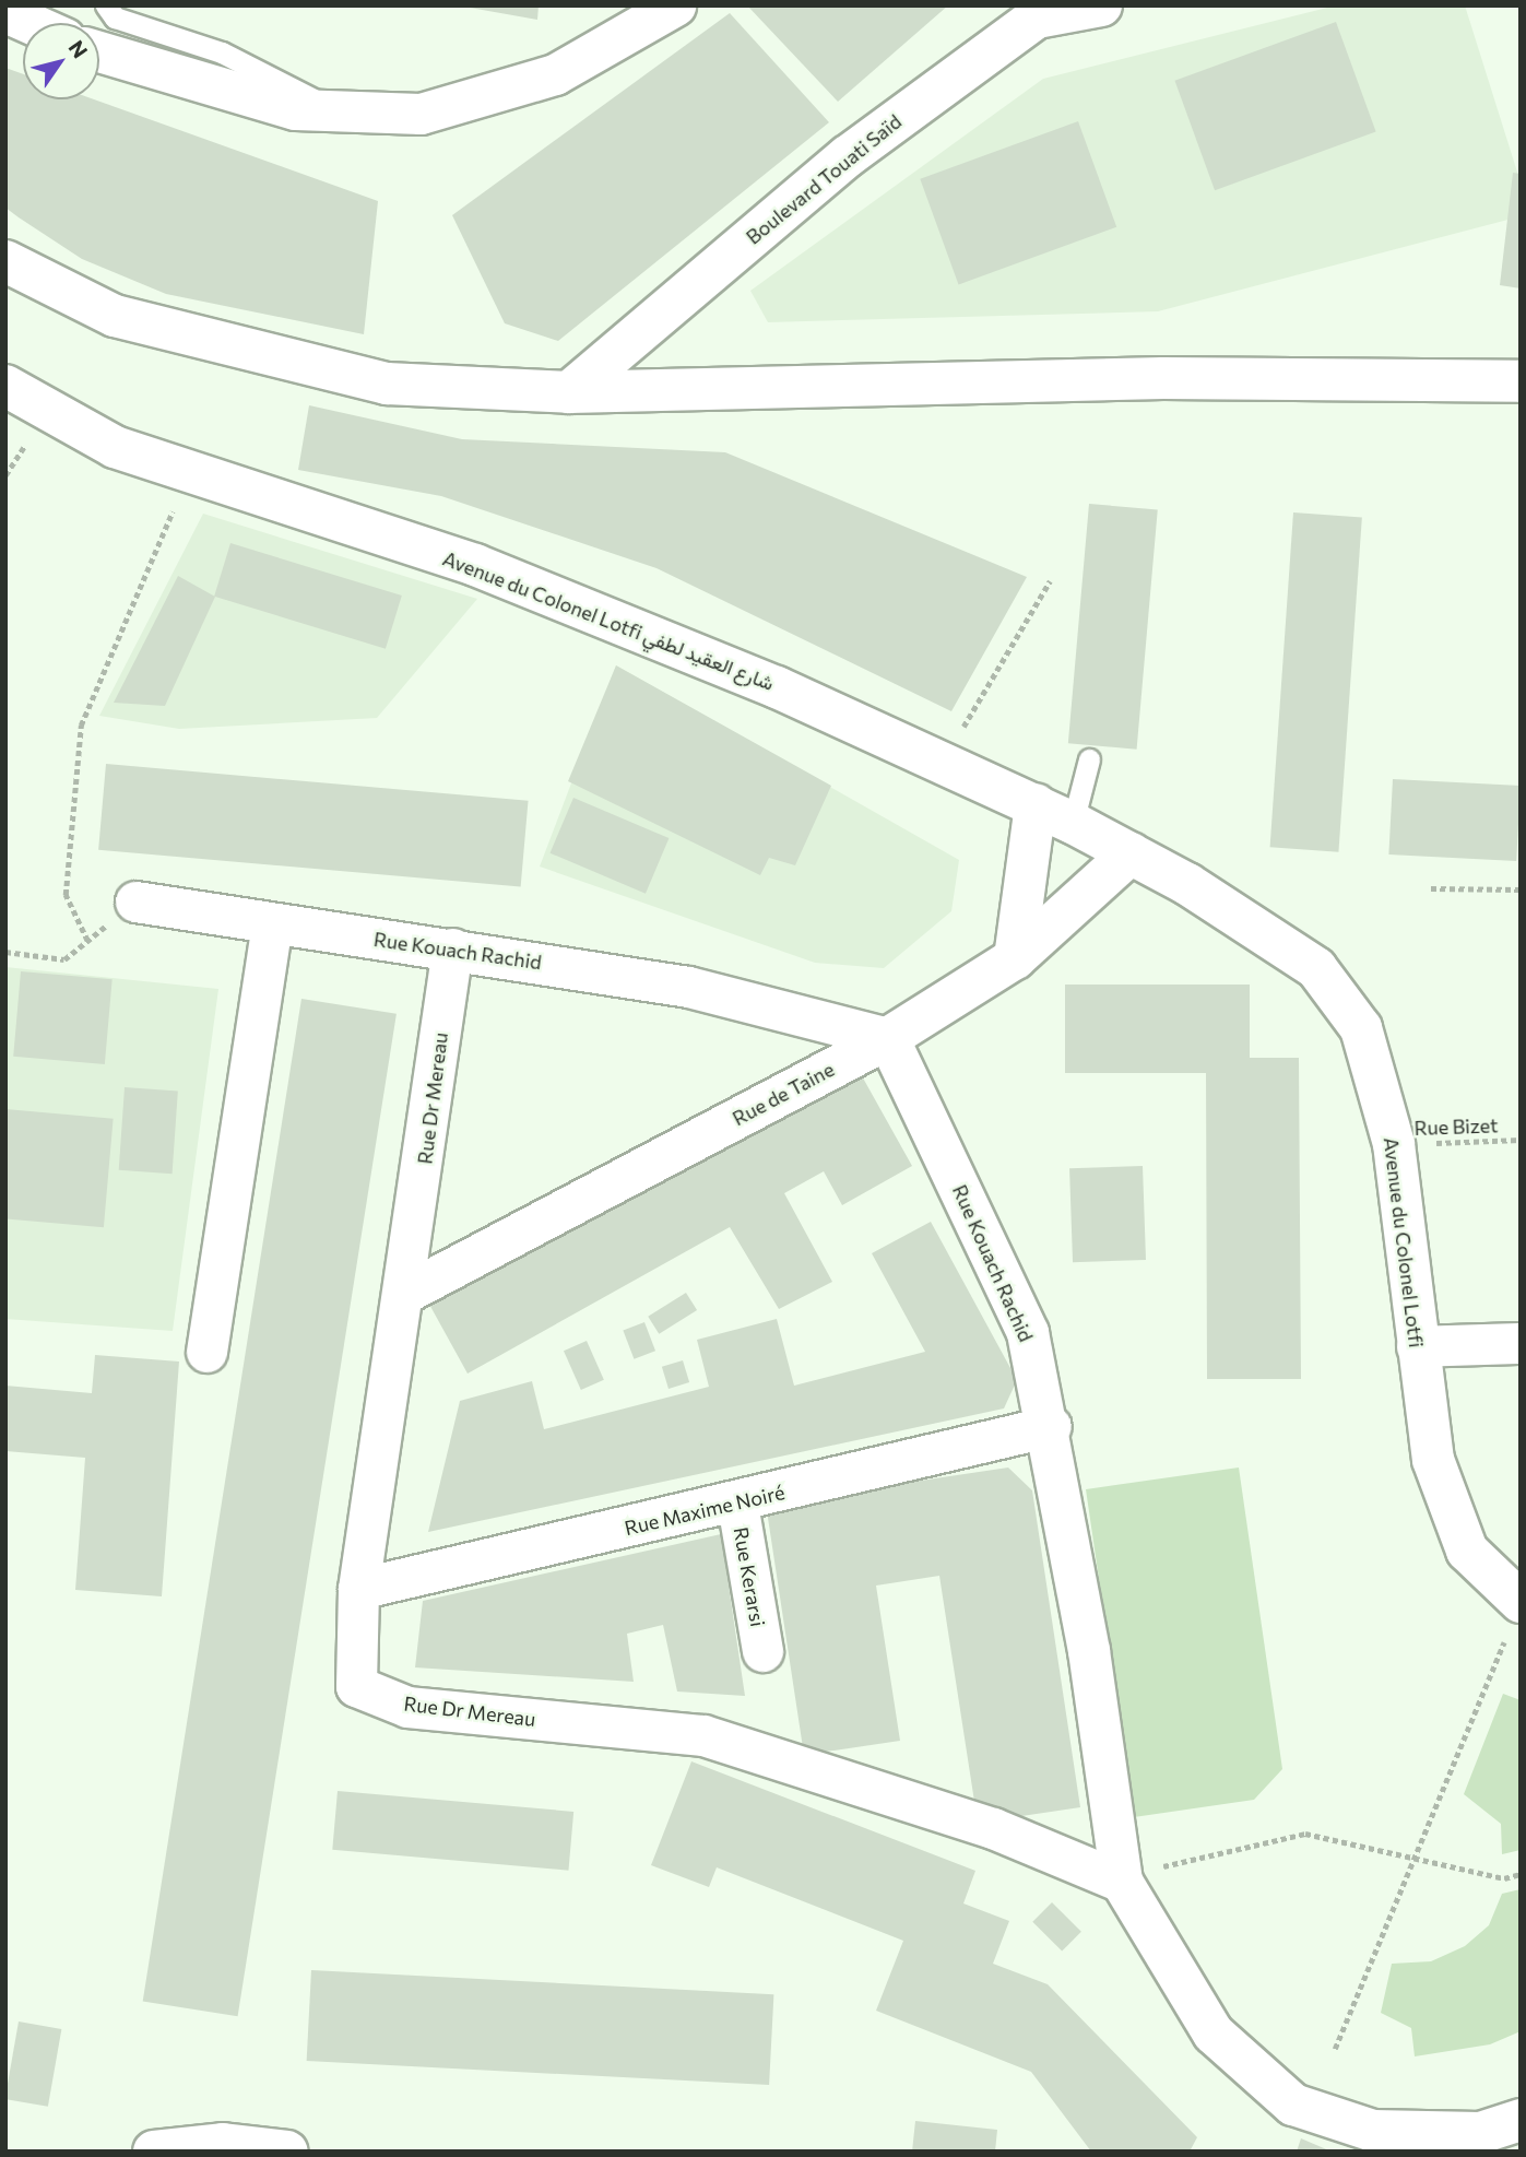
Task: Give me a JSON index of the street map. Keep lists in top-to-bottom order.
{
  "streets": {
    "main road": [
      "Boulevard Touati Saïd",
      "Avenue du Colonel Lotfi شارع العقيد لطفي",
      "Rue Kouach Rachid",
      "Rue de Taine",
      "Avenue du Colonel Lotfi"
    ],
    "street": ["Rue Dr Mereau", "Rue Maxime Noiré", "Rue Kerarsi"],
    "path": ["Rue Bizet"]
  },
  "crossings": [
    ["Avenue du Colonel Lotfi شارع العقيد لطفي", "Avenue du Colonel Lotfi"],
    ["Rue Kouach Rachid", "Rue de Taine"],
    ["Rue Kouach Rachid", "Rue Dr Mereau"],
    ["Rue Kouach Rachid", "Rue Maxime Noiré"],
    ["Rue de Taine", "Rue Dr Mereau"],
    ["Rue de Taine", "Avenue du Colonel Lotfi"],
    ["Rue Dr Mereau", "Rue Maxime Noiré"],
    ["Rue Bizet", "Avenue du Colonel Lotfi"],
    ["Rue Maxime Noiré", "Rue Kerarsi"]
  ],
  "north": "top right"
}
